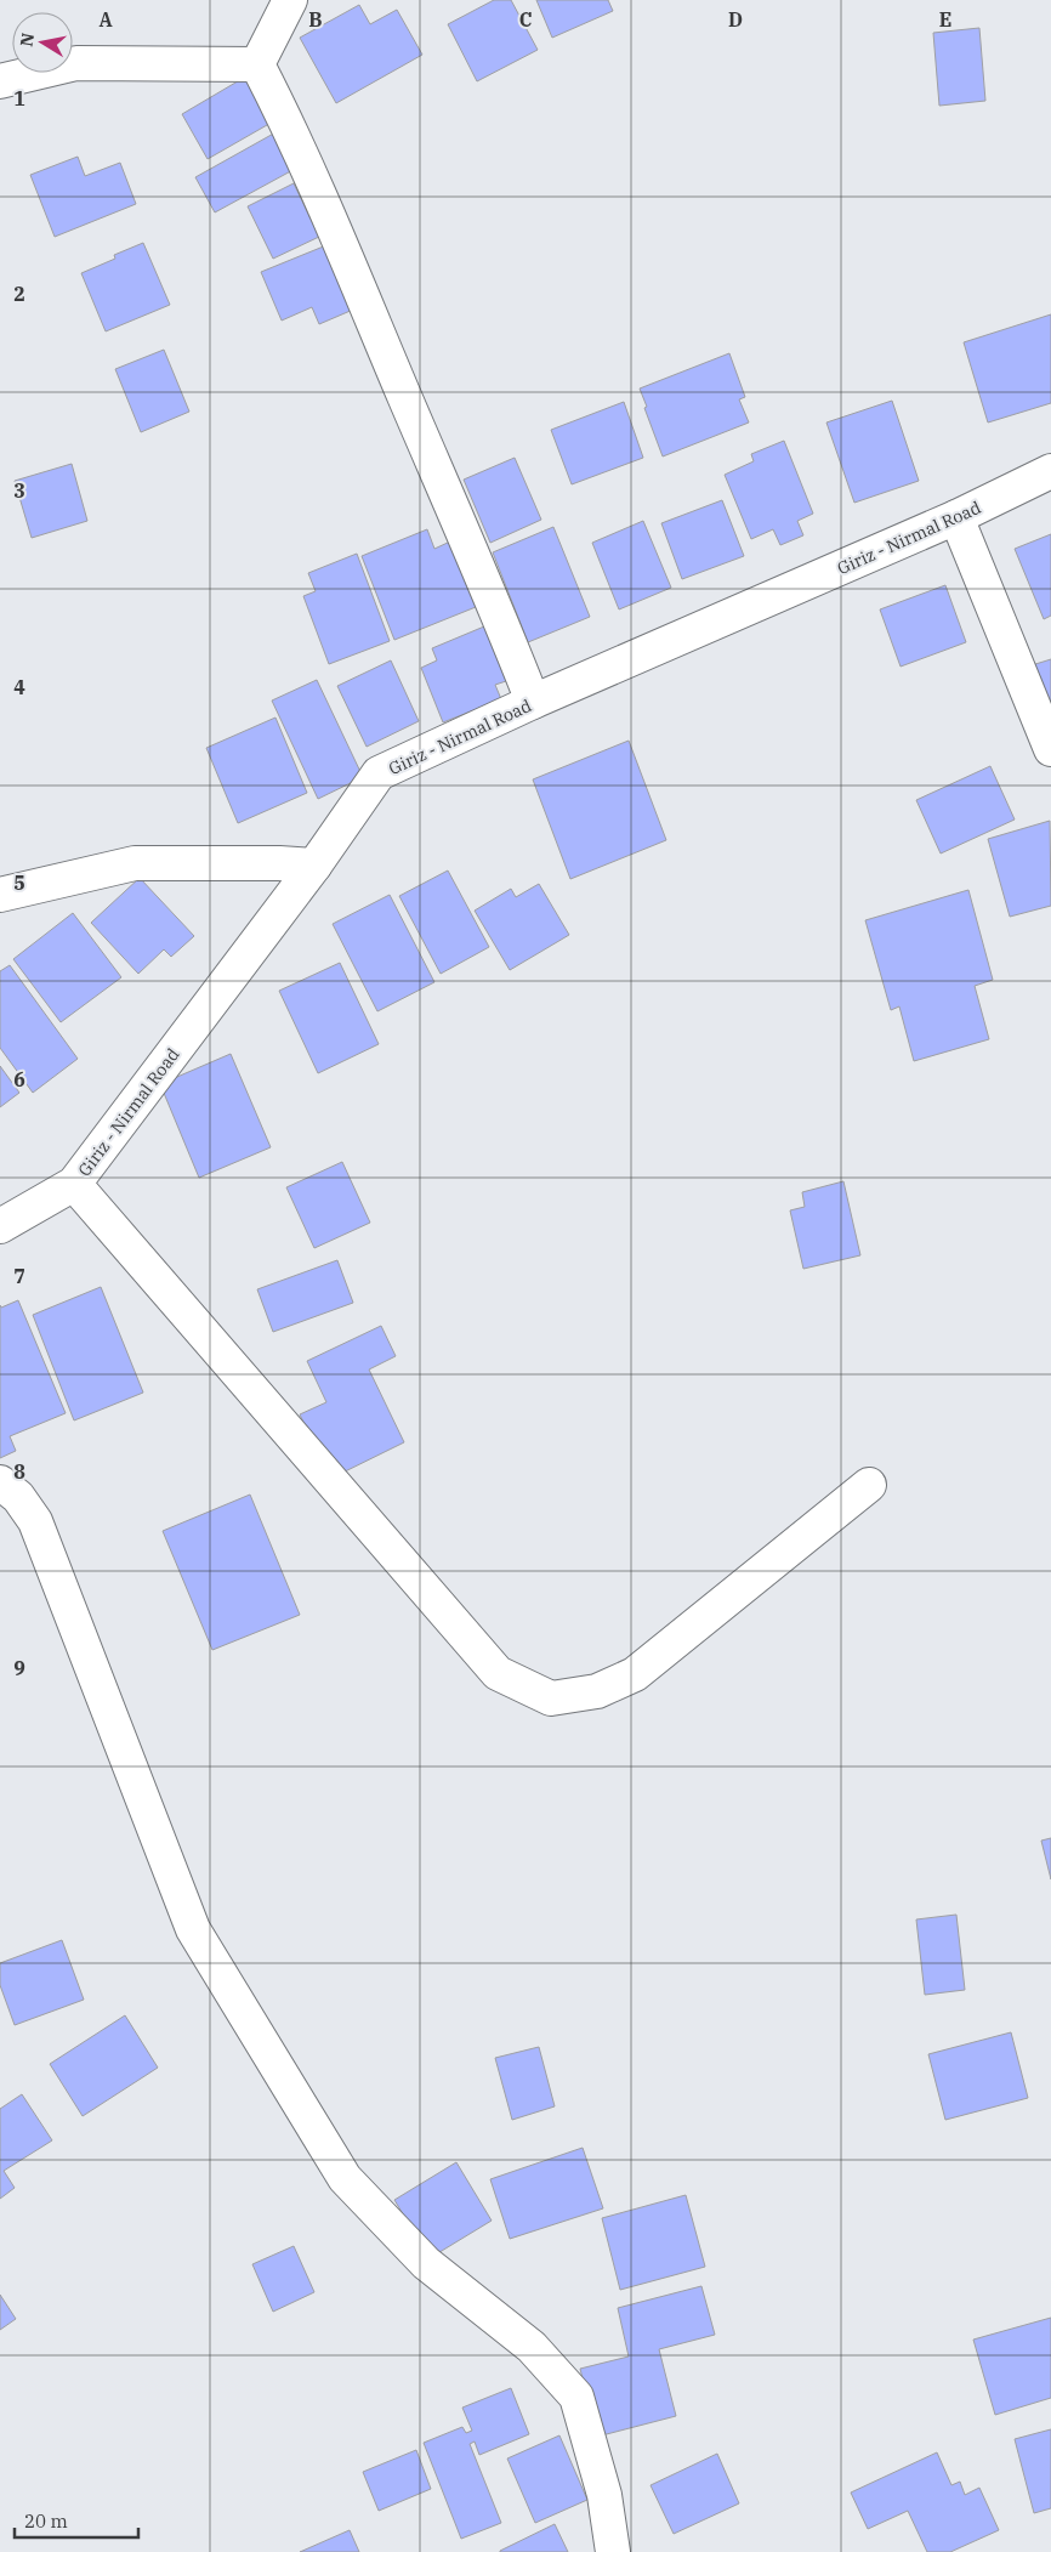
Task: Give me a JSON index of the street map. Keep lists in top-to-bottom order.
{
  "streets": {
    "street": ["Giriz - Nirmal Road"]
  },
  "scale_bar": "20 m",
  "north": "left",
  "grid": {
    "columns": [
      "A",
      "B",
      "C",
      "D",
      "E"
    ],
    "rows": [
      "1",
      "2",
      "3",
      "4",
      "5",
      "6",
      "7",
      "8",
      "9"
    ]
  }
}
